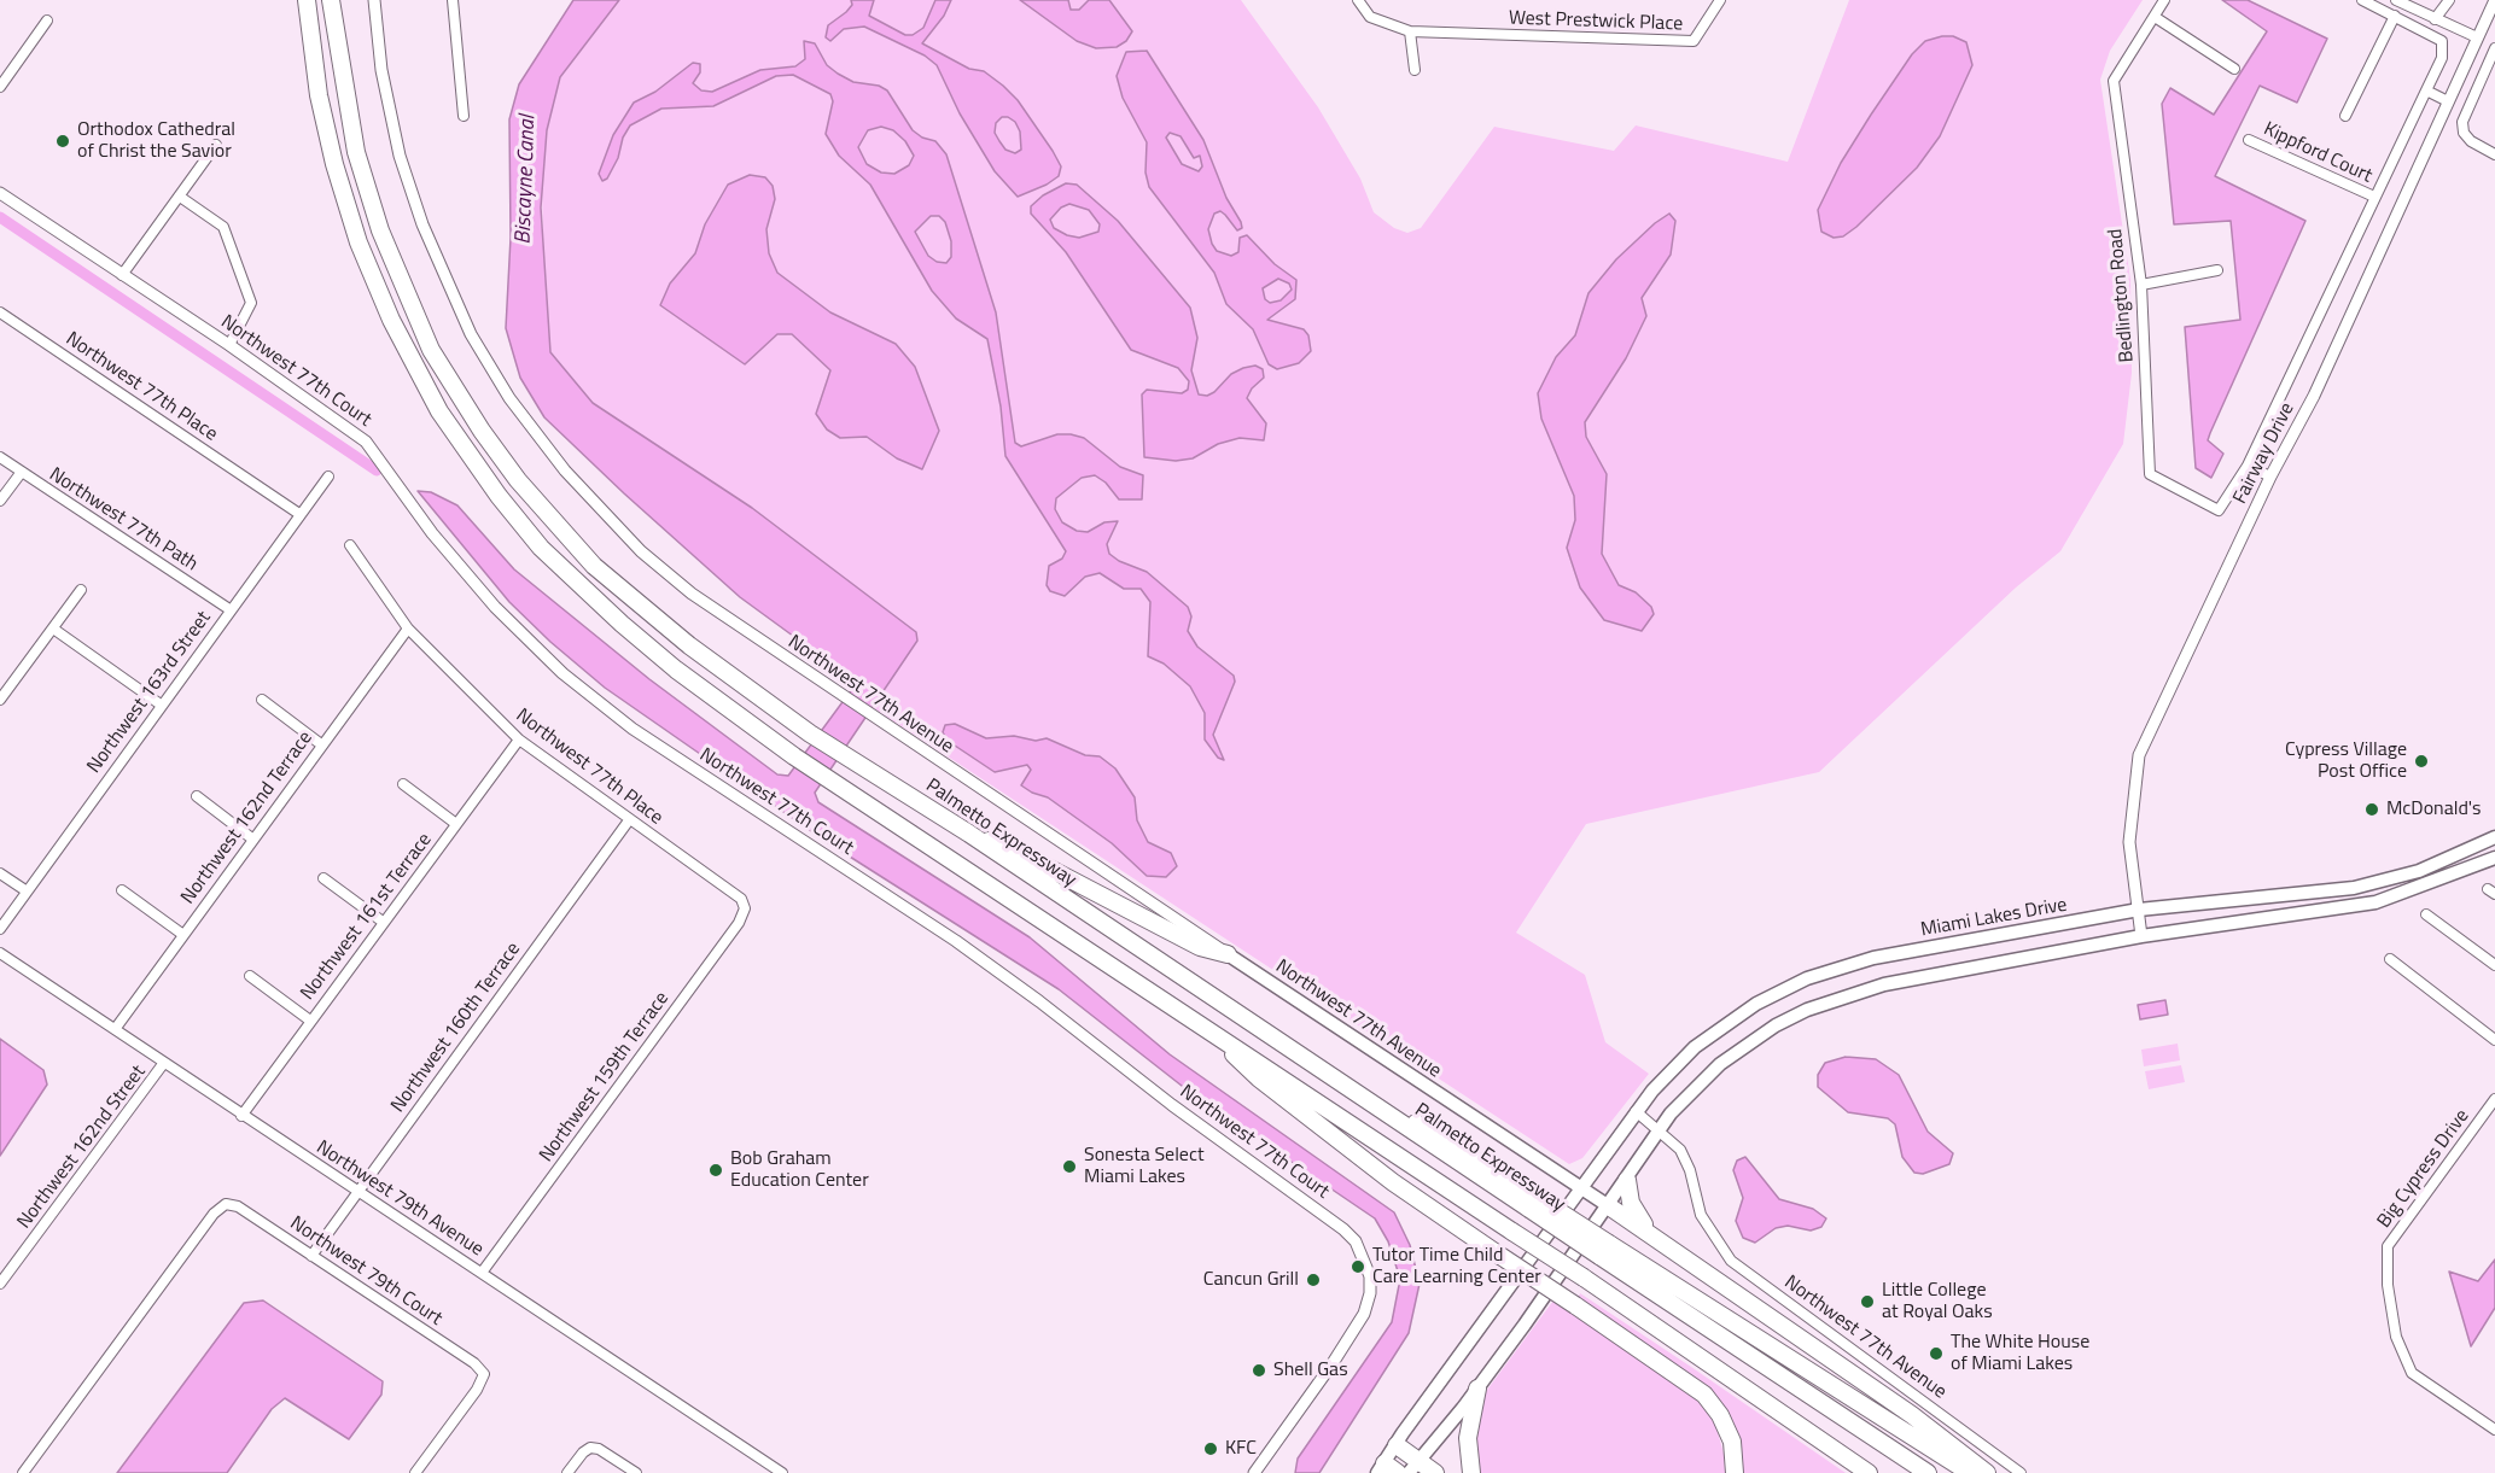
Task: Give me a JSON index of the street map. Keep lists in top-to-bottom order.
{
  "streets": {
    "highway": ["Palmetto Expressway"],
    "main road": ["Northwest 77th Avenue", "Miami Lakes Drive"],
    "street": [
      "West Prestwick Place",
      "Kippford Court",
      "Bedlington Road",
      "Northwest 77th Court",
      "Northwest 77th Place",
      "Fairway Drive",
      "Northwest 77th Path",
      "Northwest 163rd Street",
      "Northwest 162nd Terrace",
      "Northwest 161st Terrace",
      "Northwest 160th Terrace",
      "Northwest 159th Terrace",
      "Northwest 162nd Street",
      "Big Cypress Drive",
      "Northwest 79th Avenue",
      "Northwest 79th Court"
    ]
  },
  "crossings": [
    ["Kippford Court", "Bedlington Road"],
    ["Northwest 77th Place", "Northwest 163rd Street"],
    ["Northwest 77th Place", "Northwest 162nd Terrace"],
    ["Northwest 77th Place", "Northwest 161st Terrace"],
    ["Northwest 77th Place", "Northwest 160th Terrace"],
    ["Northwest 77th Place", "Northwest 159th Terrace"],
    ["Fairway Drive", "Miami Lakes Drive"],
    ["Northwest 77th Path", "Northwest 163rd Street"],
    ["Northwest 77th Avenue", "Miami Lakes Drive"],
    ["Northwest 162nd Terrace", "Northwest 79th Avenue"],
    ["Northwest 161st Terrace", "Northwest 79th Avenue"],
    ["Northwest 160th Terrace", "Northwest 79th Avenue"],
    ["Northwest 160th Terrace", "Northwest 79th Court"],
    ["Northwest 159th Terrace", "Northwest 79th Avenue"],
    ["Northwest 162nd Street", "Northwest 79th Avenue"]
  ],
  "water": ["Biscayne Canal"],
  "places": [
    "Orthodox Cathedral of Christ the Savior",
    "Cypress Village Post Office",
    "McDonald's",
    "Sonesta Select Miami Lakes",
    "Bob Graham Education Center",
    "Tutor Time Child Care Learning Center",
    "Cancun Grill",
    "Little College at Royal Oaks",
    "The White House of Miami Lakes",
    "Shell Gas",
    "KFC"
  ]
}
